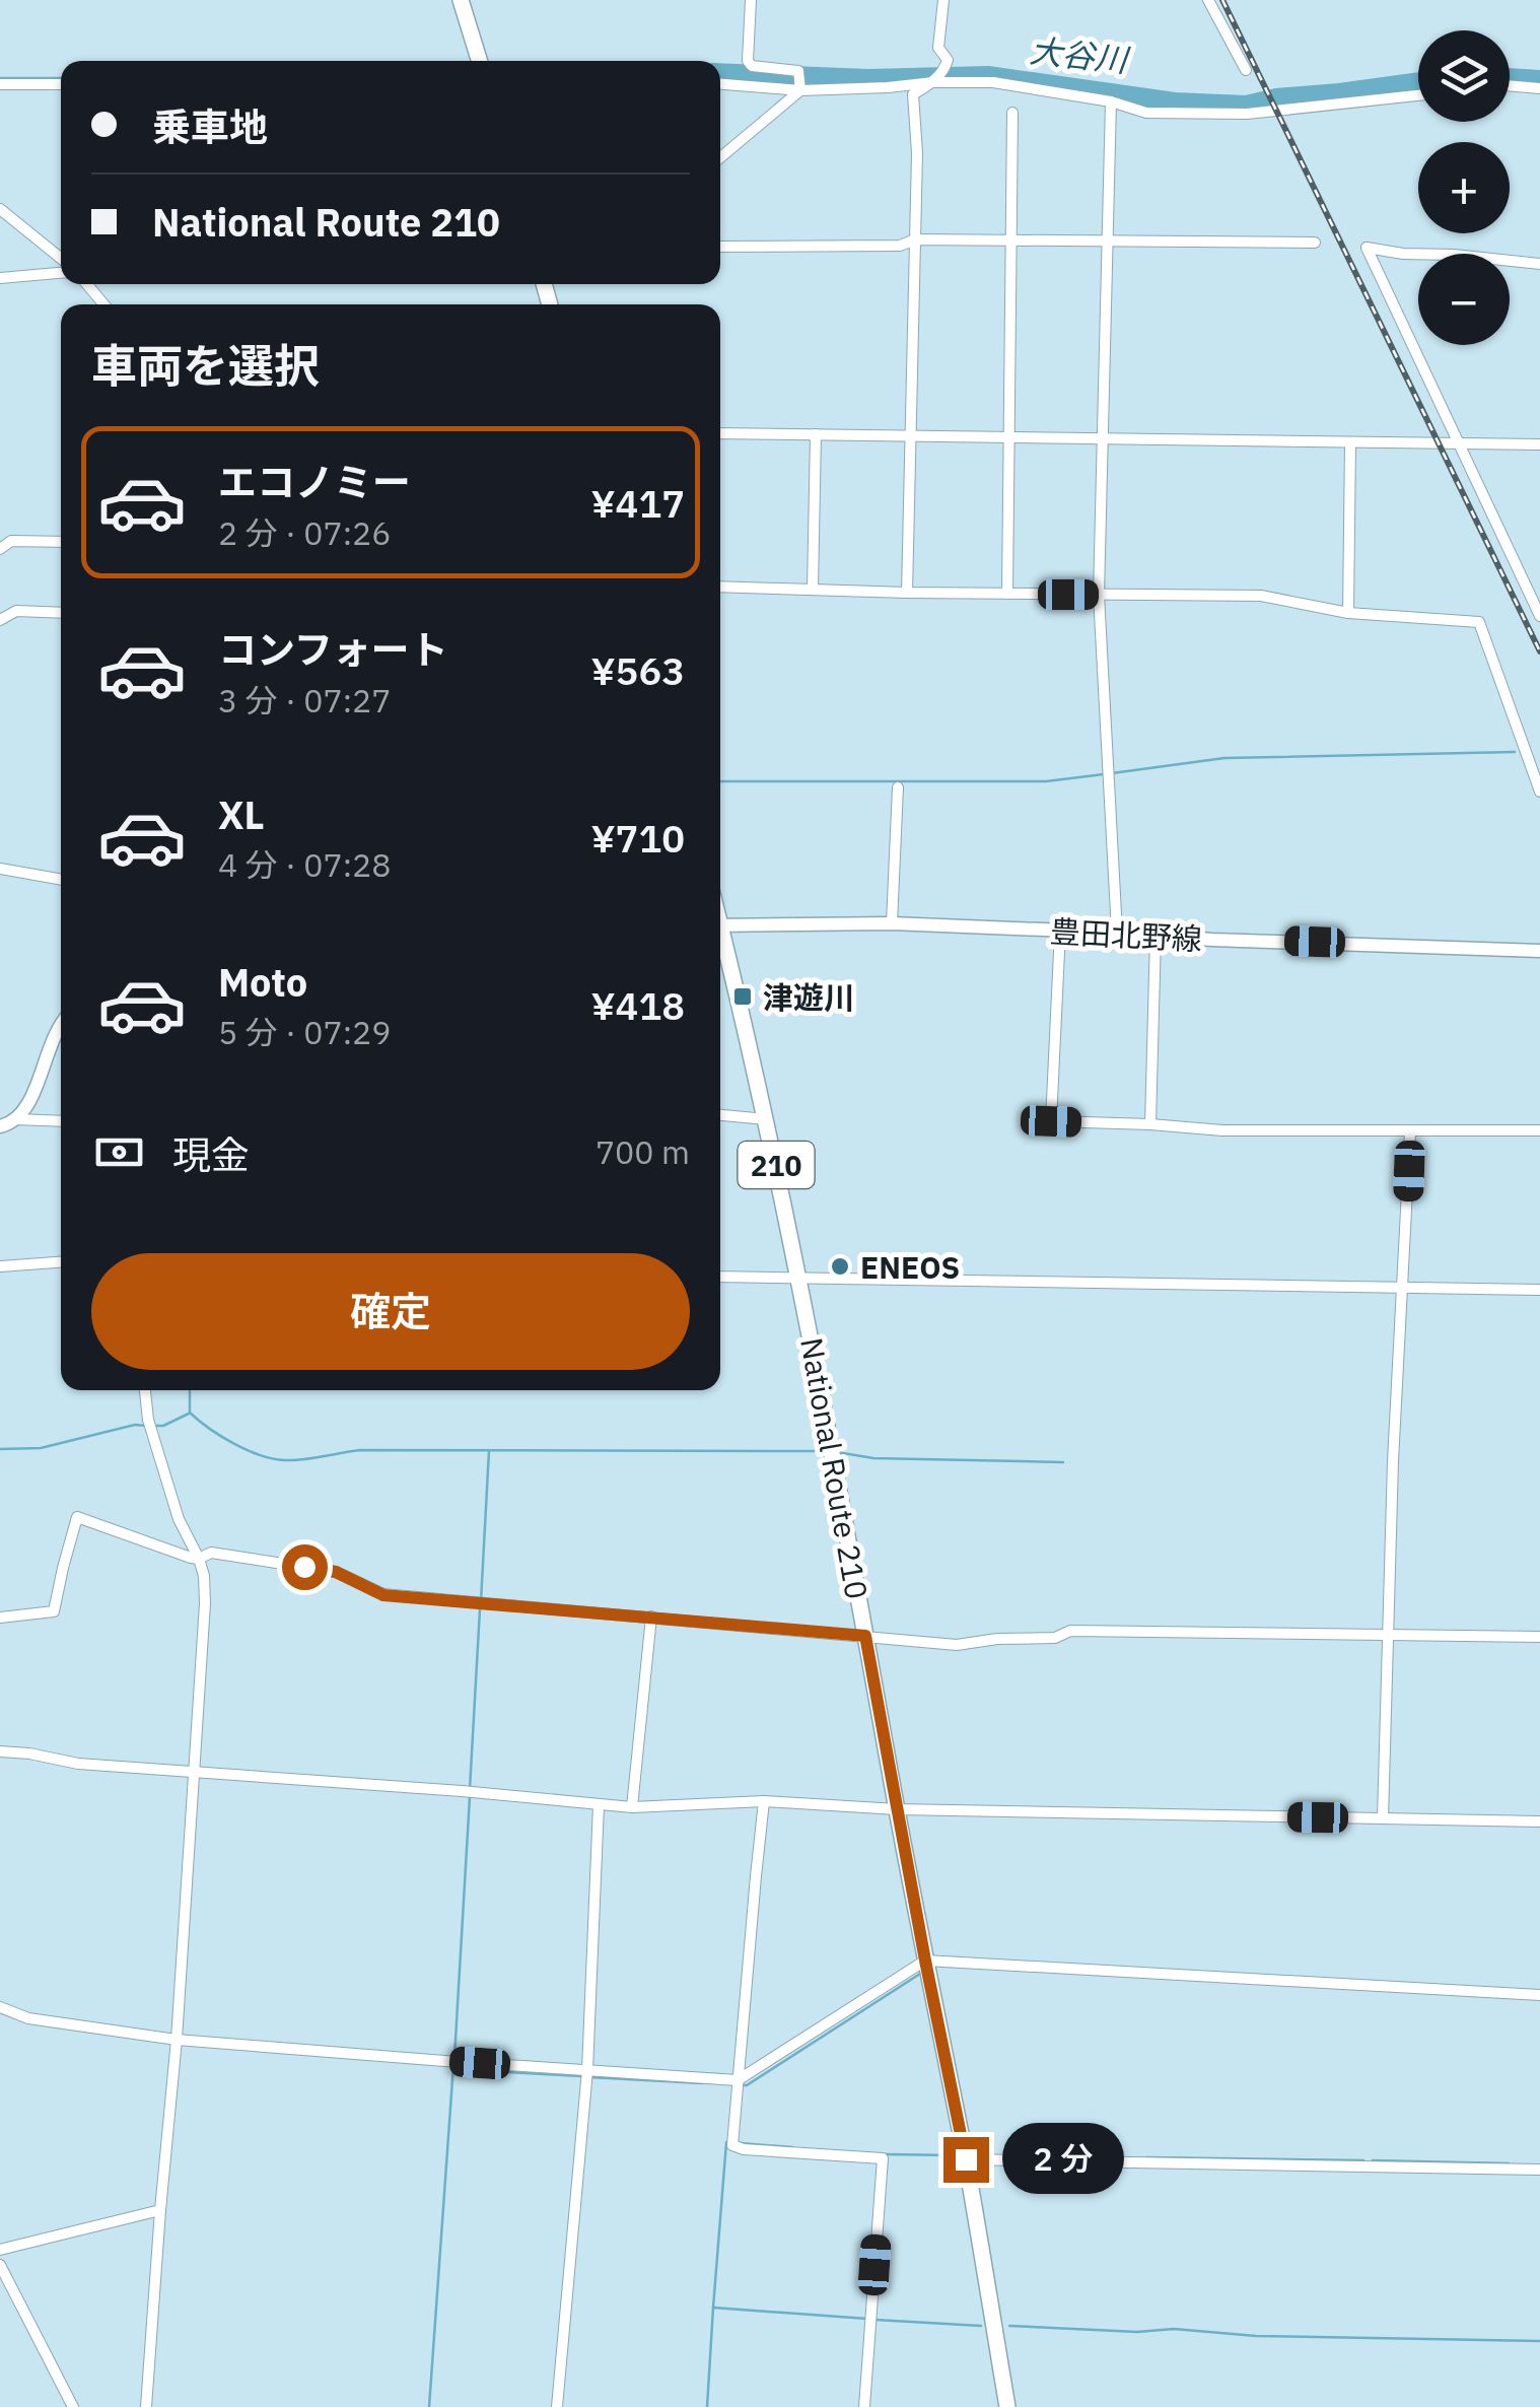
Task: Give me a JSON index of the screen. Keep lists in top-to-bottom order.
{
  "streets": {
    "highway": ["210", "National Route 210"],
    "main road": ["豊田北野線"]
  },
  "water": ["大谷川"],
  "places": {
    "transit": ["津遊川"],
    "other": ["ENEOS"]
  },
  "page": {
    "map_buttons": ["+", "−"],
    "banner": ["乗車地", "National Route 210"],
    "heading": "車両を選択",
    "list": [
      {
        "name": "エコノミー",
        "note": "2 分 · 07:26",
        "value": "¥417"
      },
      {
        "name": "コンフォート",
        "note": "3 分 · 07:27",
        "value": "¥563"
      },
      {
        "name": "XL",
        "note": "4 分 · 07:28",
        "value": "¥710"
      },
      {
        "name": "Moto",
        "note": "5 分 · 07:29",
        "value": "¥418"
      }
    ],
    "pay": ["現金", "700 m"],
    "buttons": "確定",
    "bubble": "2 分"
  }
}
